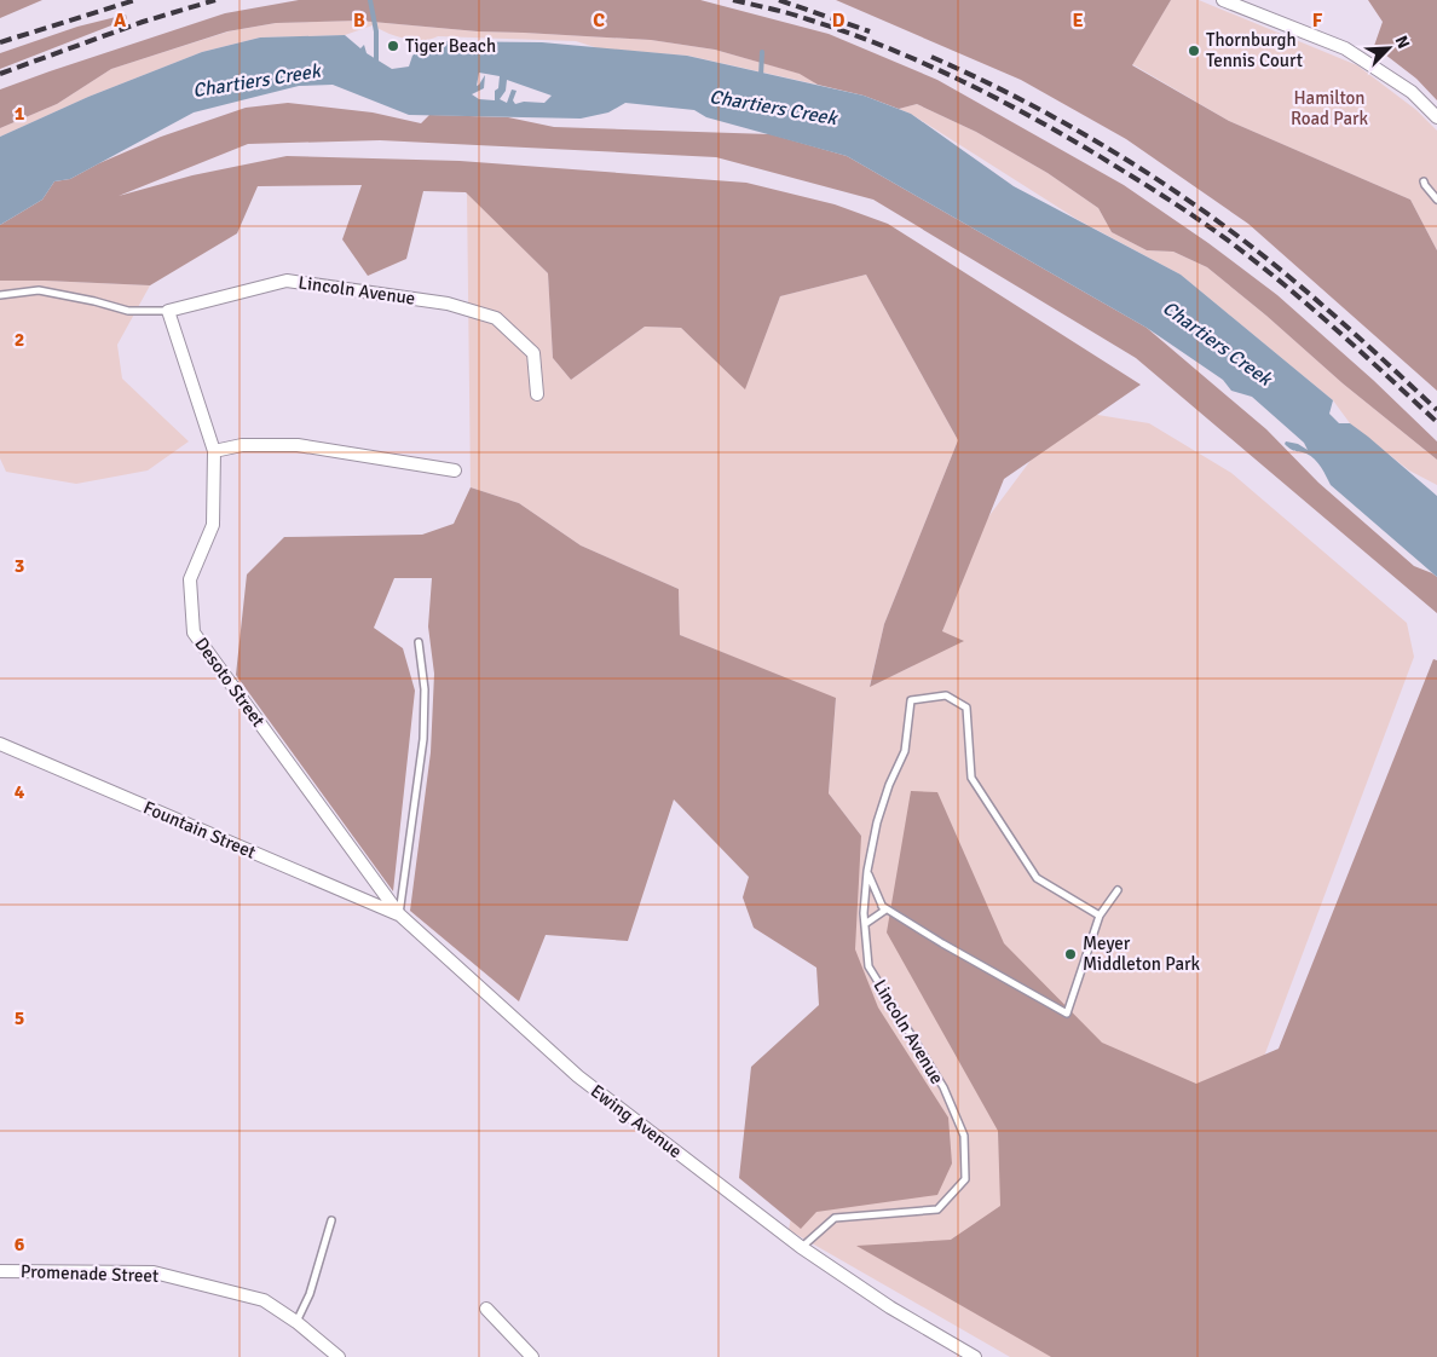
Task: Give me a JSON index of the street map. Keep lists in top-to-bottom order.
{
  "streets": {
    "street": [
      "Lincoln Avenue",
      "Desoto Street",
      "Fountain Street",
      "Ewing Avenue",
      "Promenade Street"
    ]
  },
  "crossings": [
    ["Lincoln Avenue", "Desoto Street"],
    ["Lincoln Avenue", "Ewing Avenue"],
    ["Desoto Street", "Fountain Street"],
    ["Desoto Street", "Ewing Avenue"],
    ["Fountain Street", "Ewing Avenue"]
  ],
  "water": ["Chartiers Creek"],
  "parks": ["Hamilton Road Park"],
  "places": ["Tiger Beach", "Thornburgh Tennis Court", "Meyer Middleton Park"],
  "north": "top right",
  "grid": {
    "columns": [
      "A",
      "B",
      "C",
      "D",
      "E",
      "F"
    ],
    "rows": [
      "1",
      "2",
      "3",
      "4",
      "5",
      "6"
    ]
  }
}
